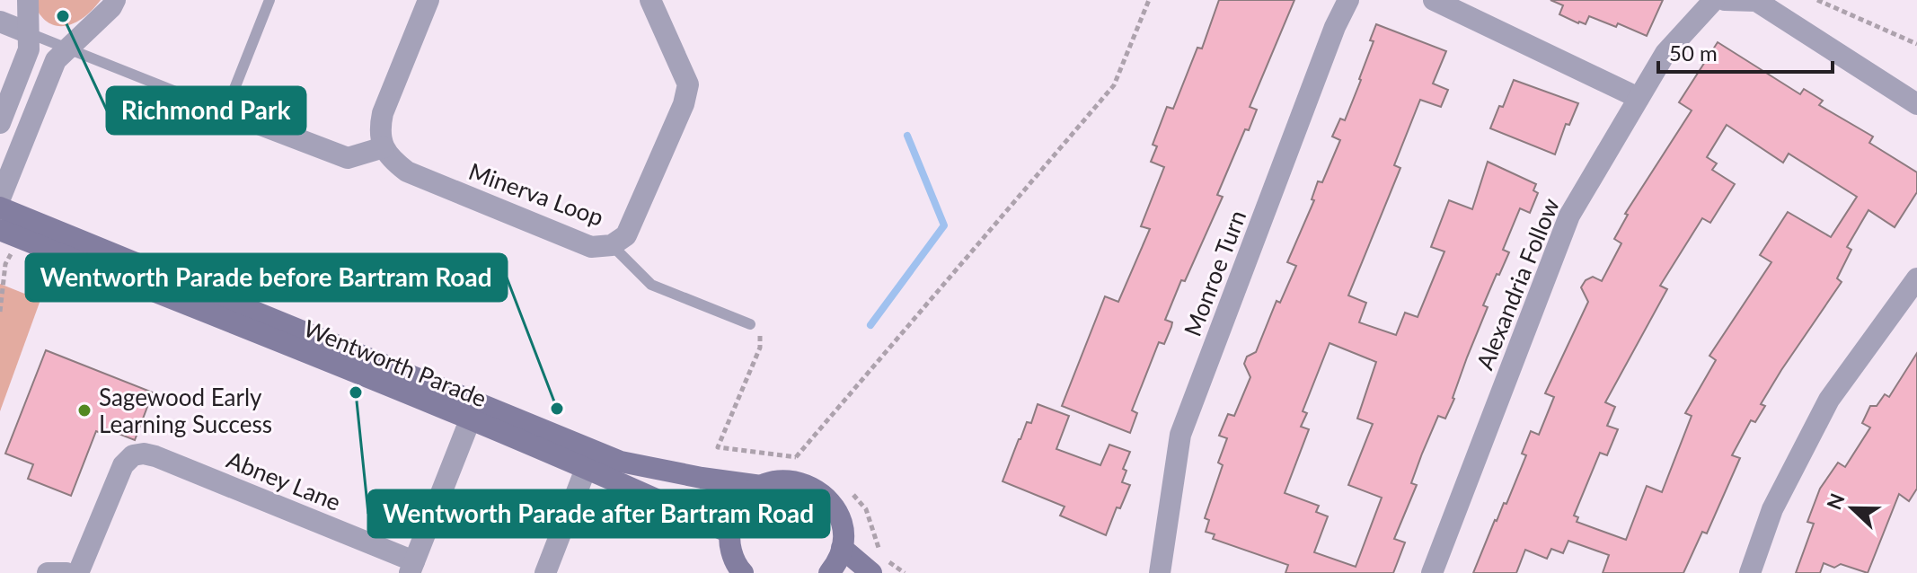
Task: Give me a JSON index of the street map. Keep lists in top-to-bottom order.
{
  "streets": {
    "street": [
      "Minerva Loop",
      "Monroe Turn",
      "Alexandria Follow",
      "Wentworth Parade",
      "Abney Lane"
    ]
  },
  "places": [
    "Richmond Park",
    "Wentworth Parade after Bartram Road",
    "Wentworth Parade before Bartram Road",
    "Sagewood Early Learning Success"
  ],
  "scale_bar": "50 m",
  "north": "left"
}
